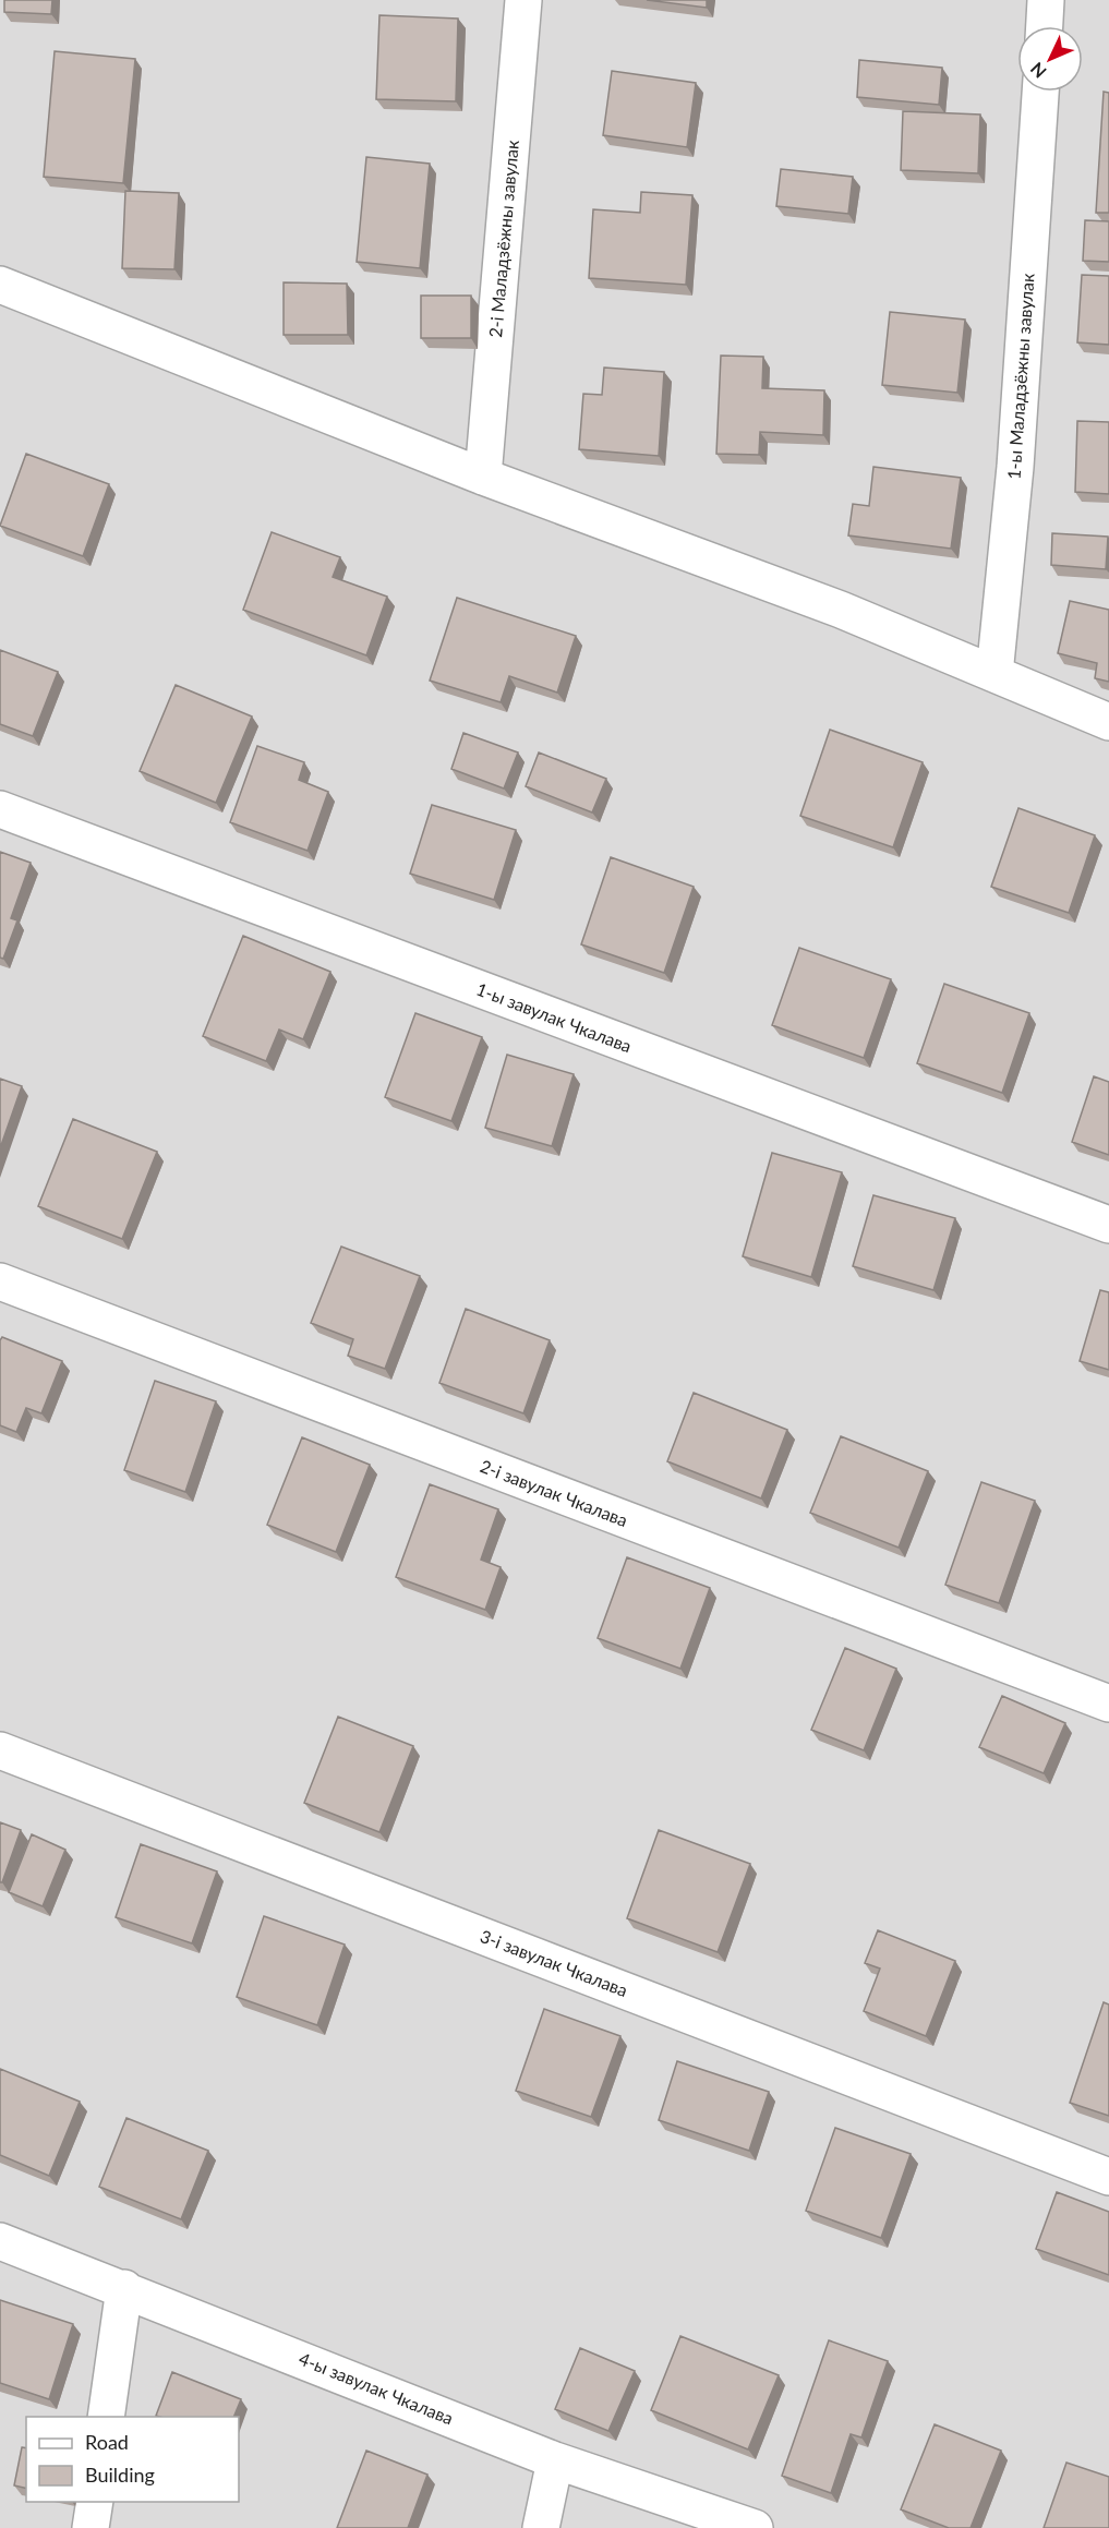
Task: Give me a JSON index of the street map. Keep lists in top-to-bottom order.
{
  "streets": {
    "street": [
      "2-і Маладзёжны завулак",
      "1-ы Маладзёжны завулак",
      "1-ы завулак Чкалава",
      "2-і завулак Чкалава",
      "3-і завулак Чкалава",
      "4-ы завулак Чкалава"
    ]
  },
  "legend": ["Road", "Building"],
  "north": "bottom left"
}
